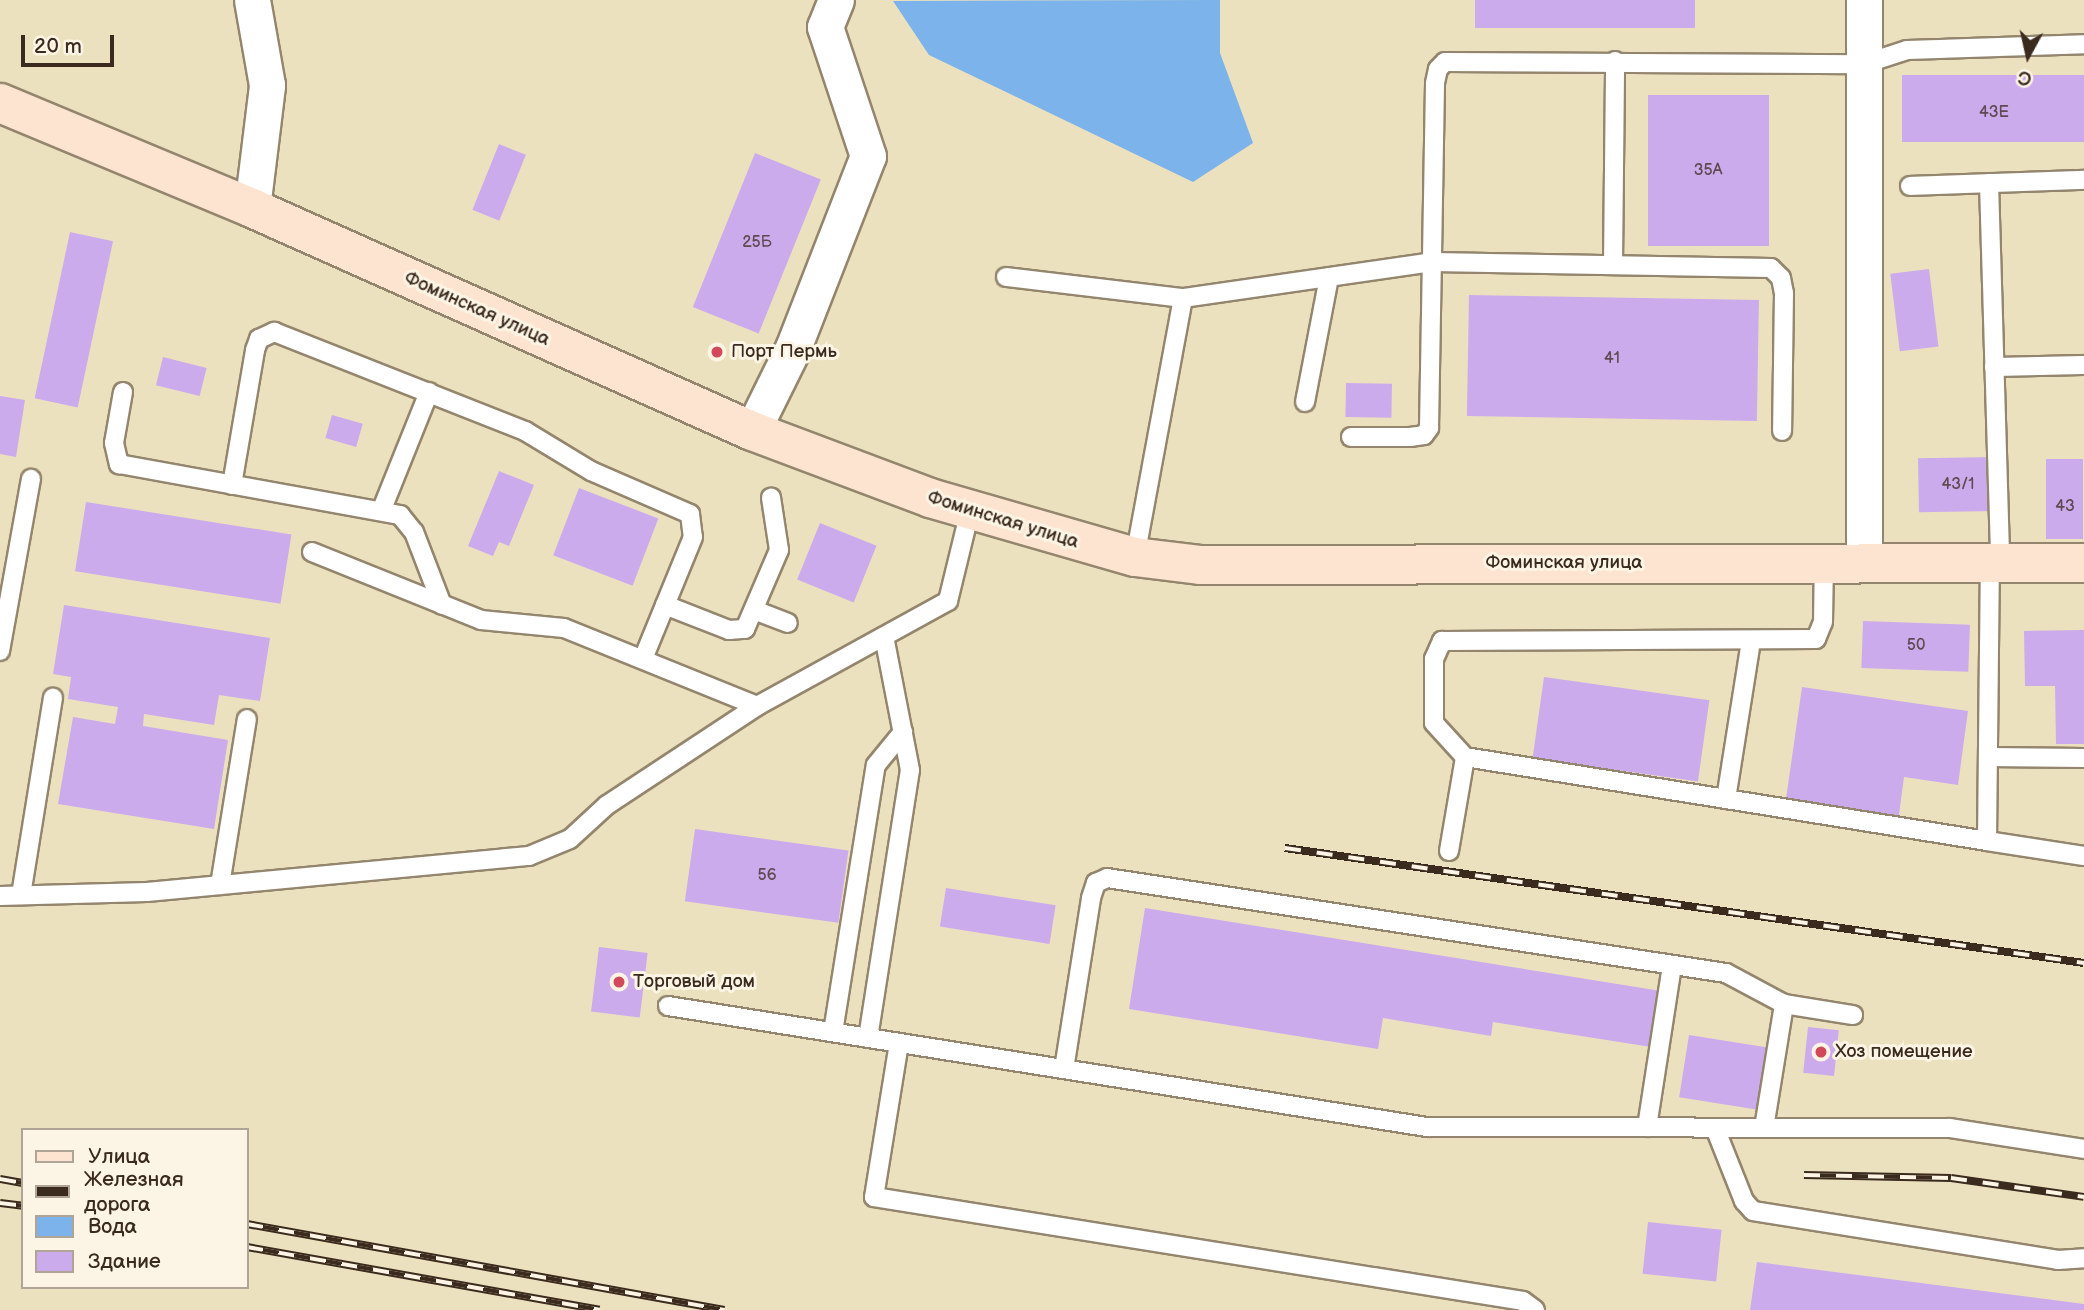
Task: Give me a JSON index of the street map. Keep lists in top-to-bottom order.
{
  "streets": {
    "street": ["Фоминская улица"]
  },
  "places": ["Порт Пермь", "Торговый дом", "Хоз помещение"],
  "house_numbers": [
    "43Е",
    "35А",
    "25Б",
    "41",
    "43/1",
    "43",
    "50",
    "56"
  ],
  "legend": [
    "Улица",
    "Железная дорога",
    "Вода",
    "Здание"
  ],
  "scale_bar": "20 m",
  "north": "bottom"
}
